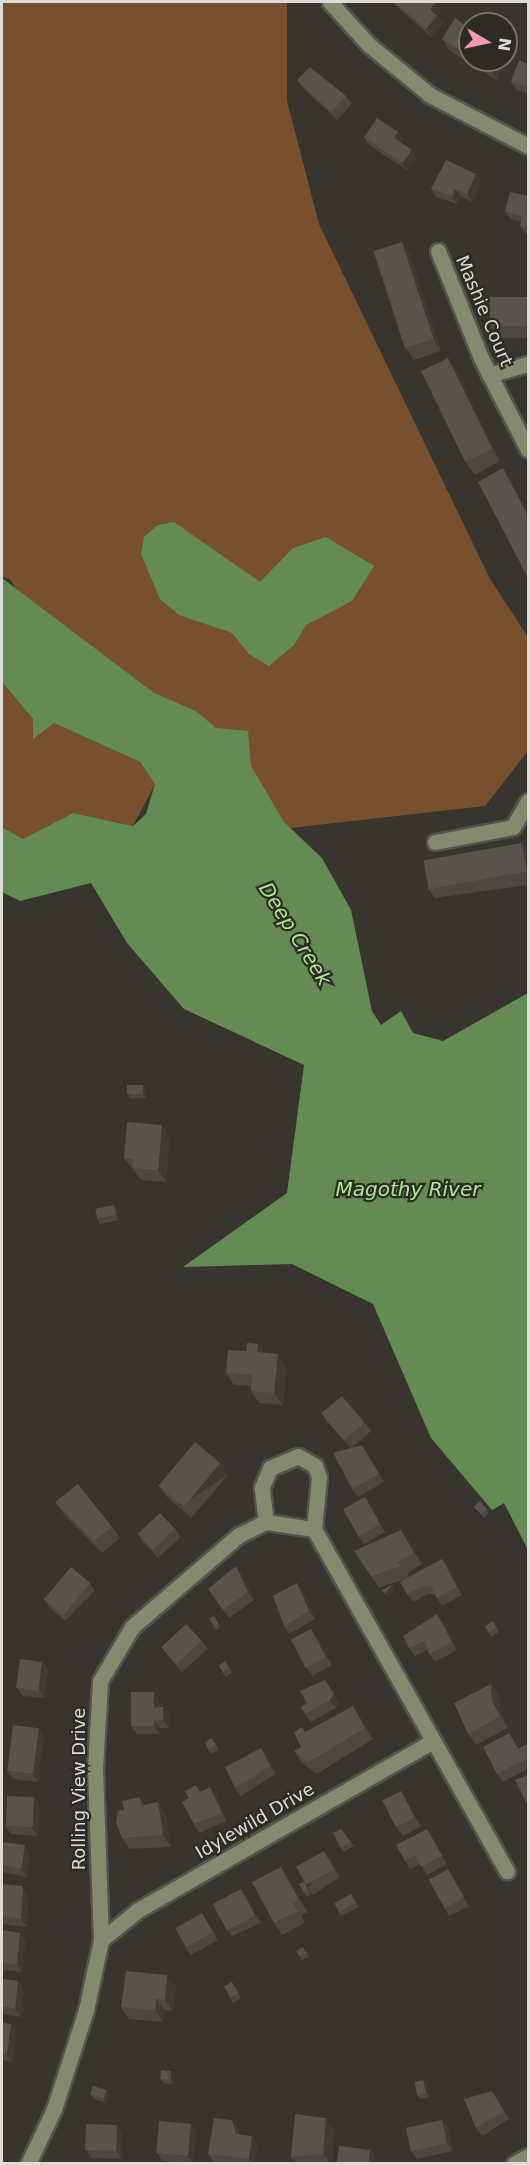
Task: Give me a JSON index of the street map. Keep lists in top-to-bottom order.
{
  "streets": {
    "street": ["Mashie Court", "Rolling View Drive", "Idylewild Drive"]
  },
  "crossings": [
    ["Rolling View Drive", "Idylewild Drive"]
  ],
  "water": ["Deep Creek", "Magothy River"],
  "north": "right"
}
